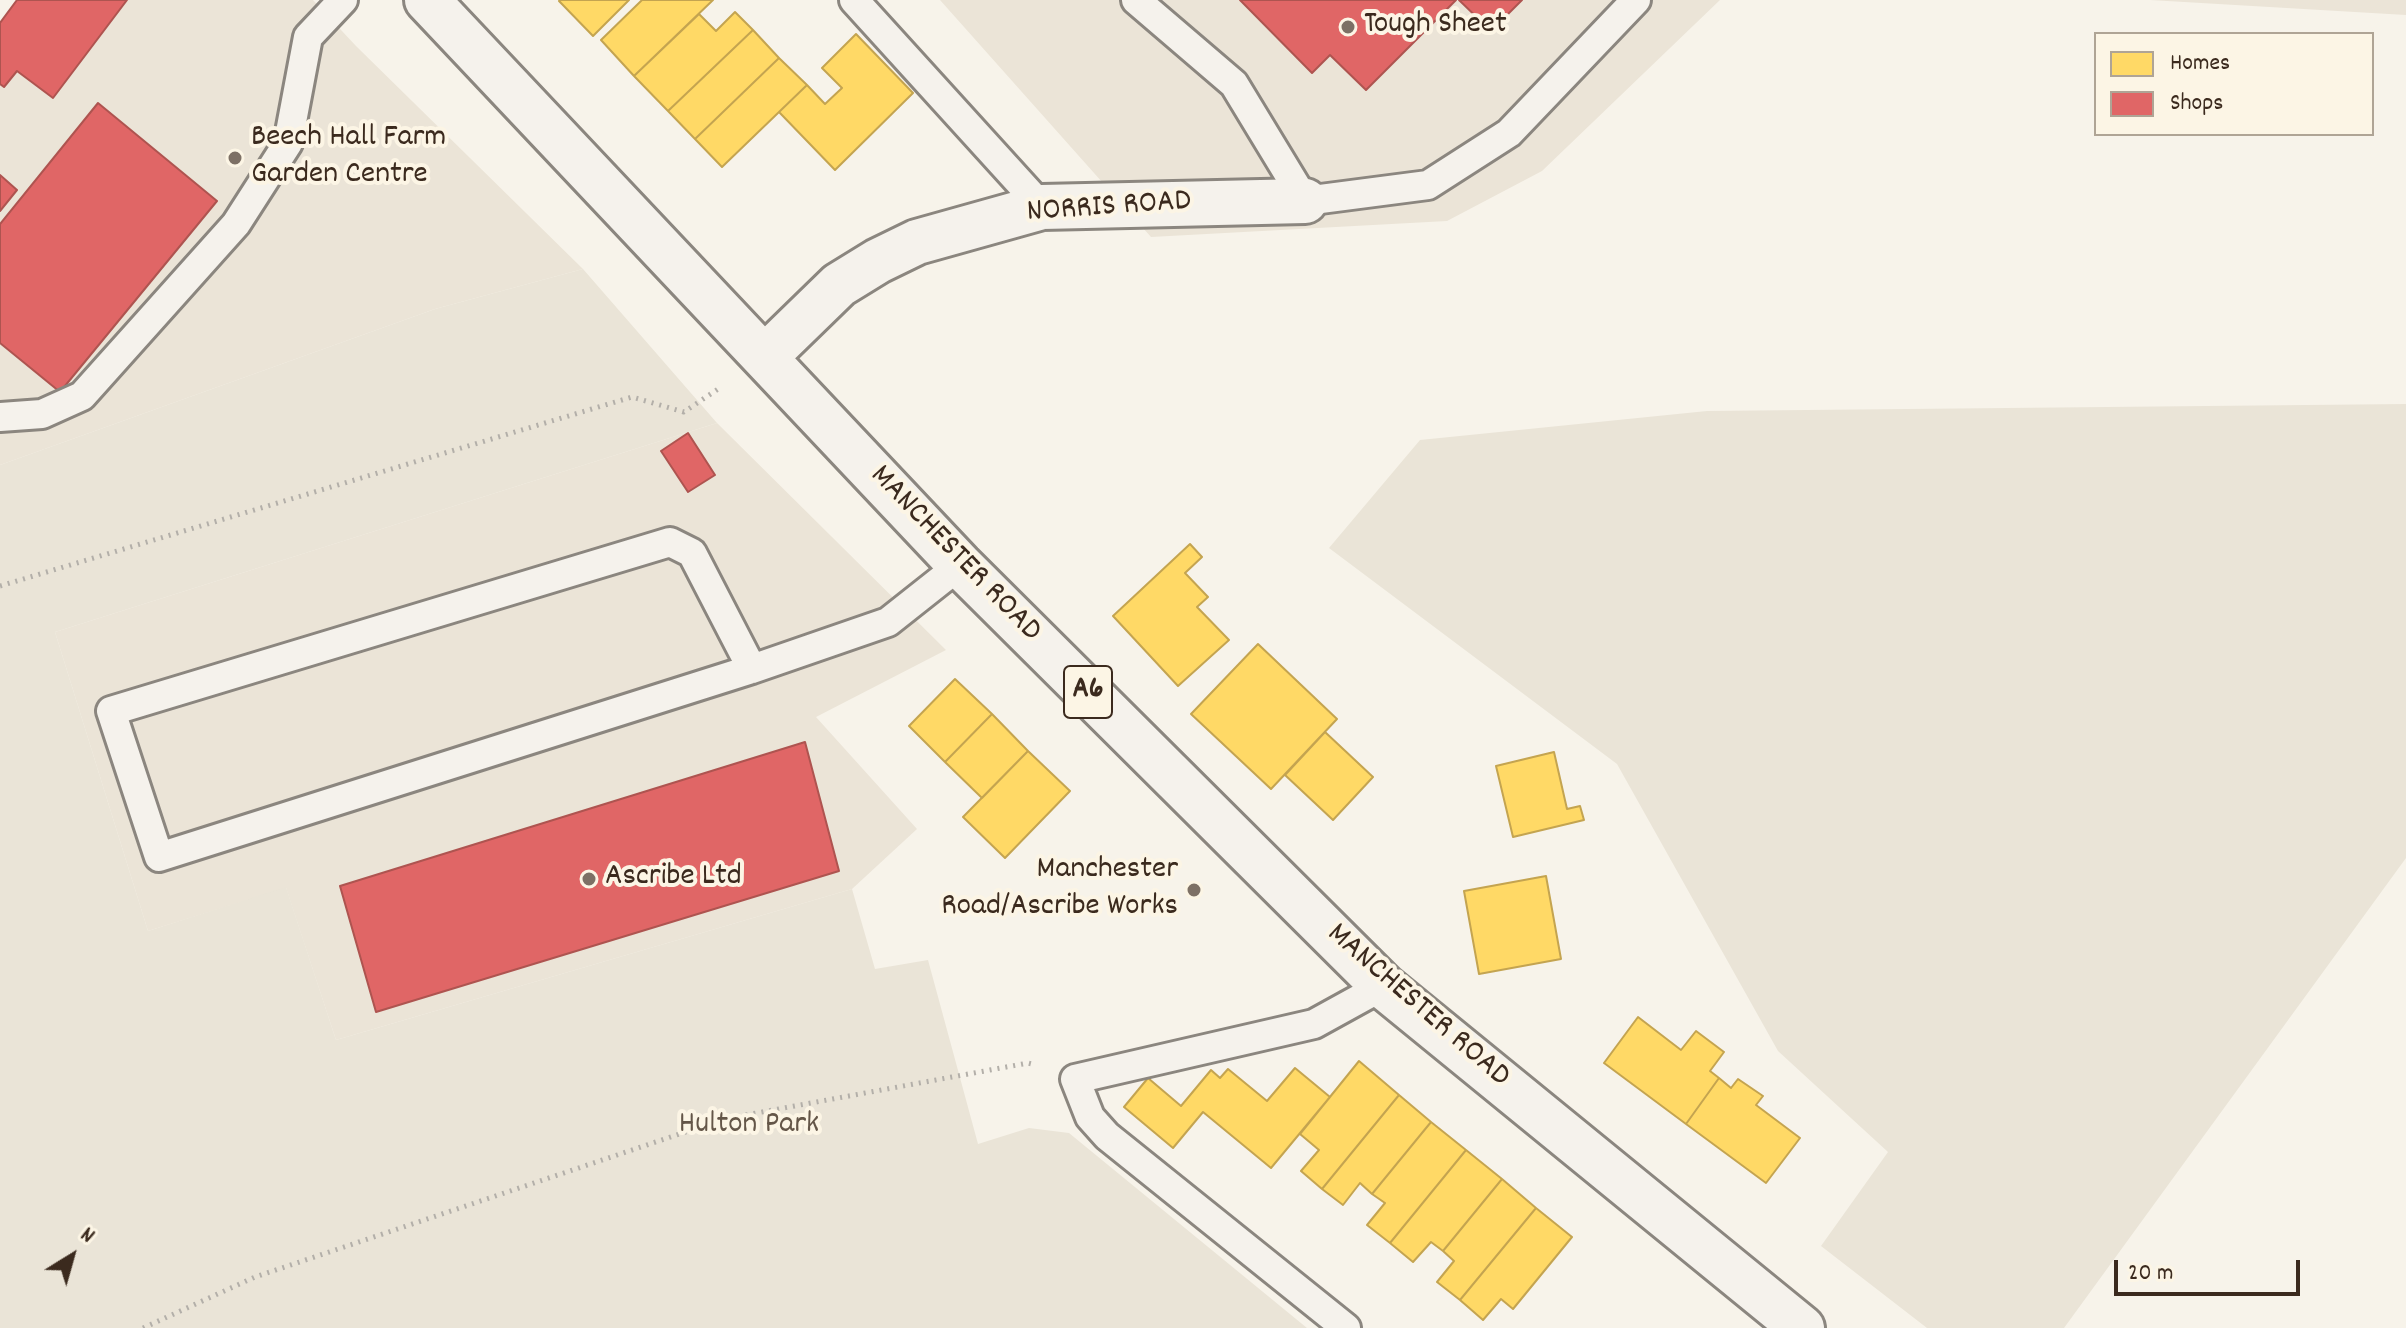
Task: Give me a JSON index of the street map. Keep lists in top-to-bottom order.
{
  "streets": {
    "main road": ["NORRIS ROAD", "MANCHESTER ROAD", "A6"]
  },
  "crossings": [
    ["NORRIS ROAD", "MANCHESTER ROAD"]
  ],
  "parks": ["Hulton Park"],
  "places": [
    "Tough Sheet",
    "Beech Hall Farm Garden Centre",
    "Ascribe Ltd",
    "Manchester Road/Ascribe Works"
  ],
  "legend": ["Homes", "Shops"],
  "scale_bar": "20 m",
  "north": "top right"
}
